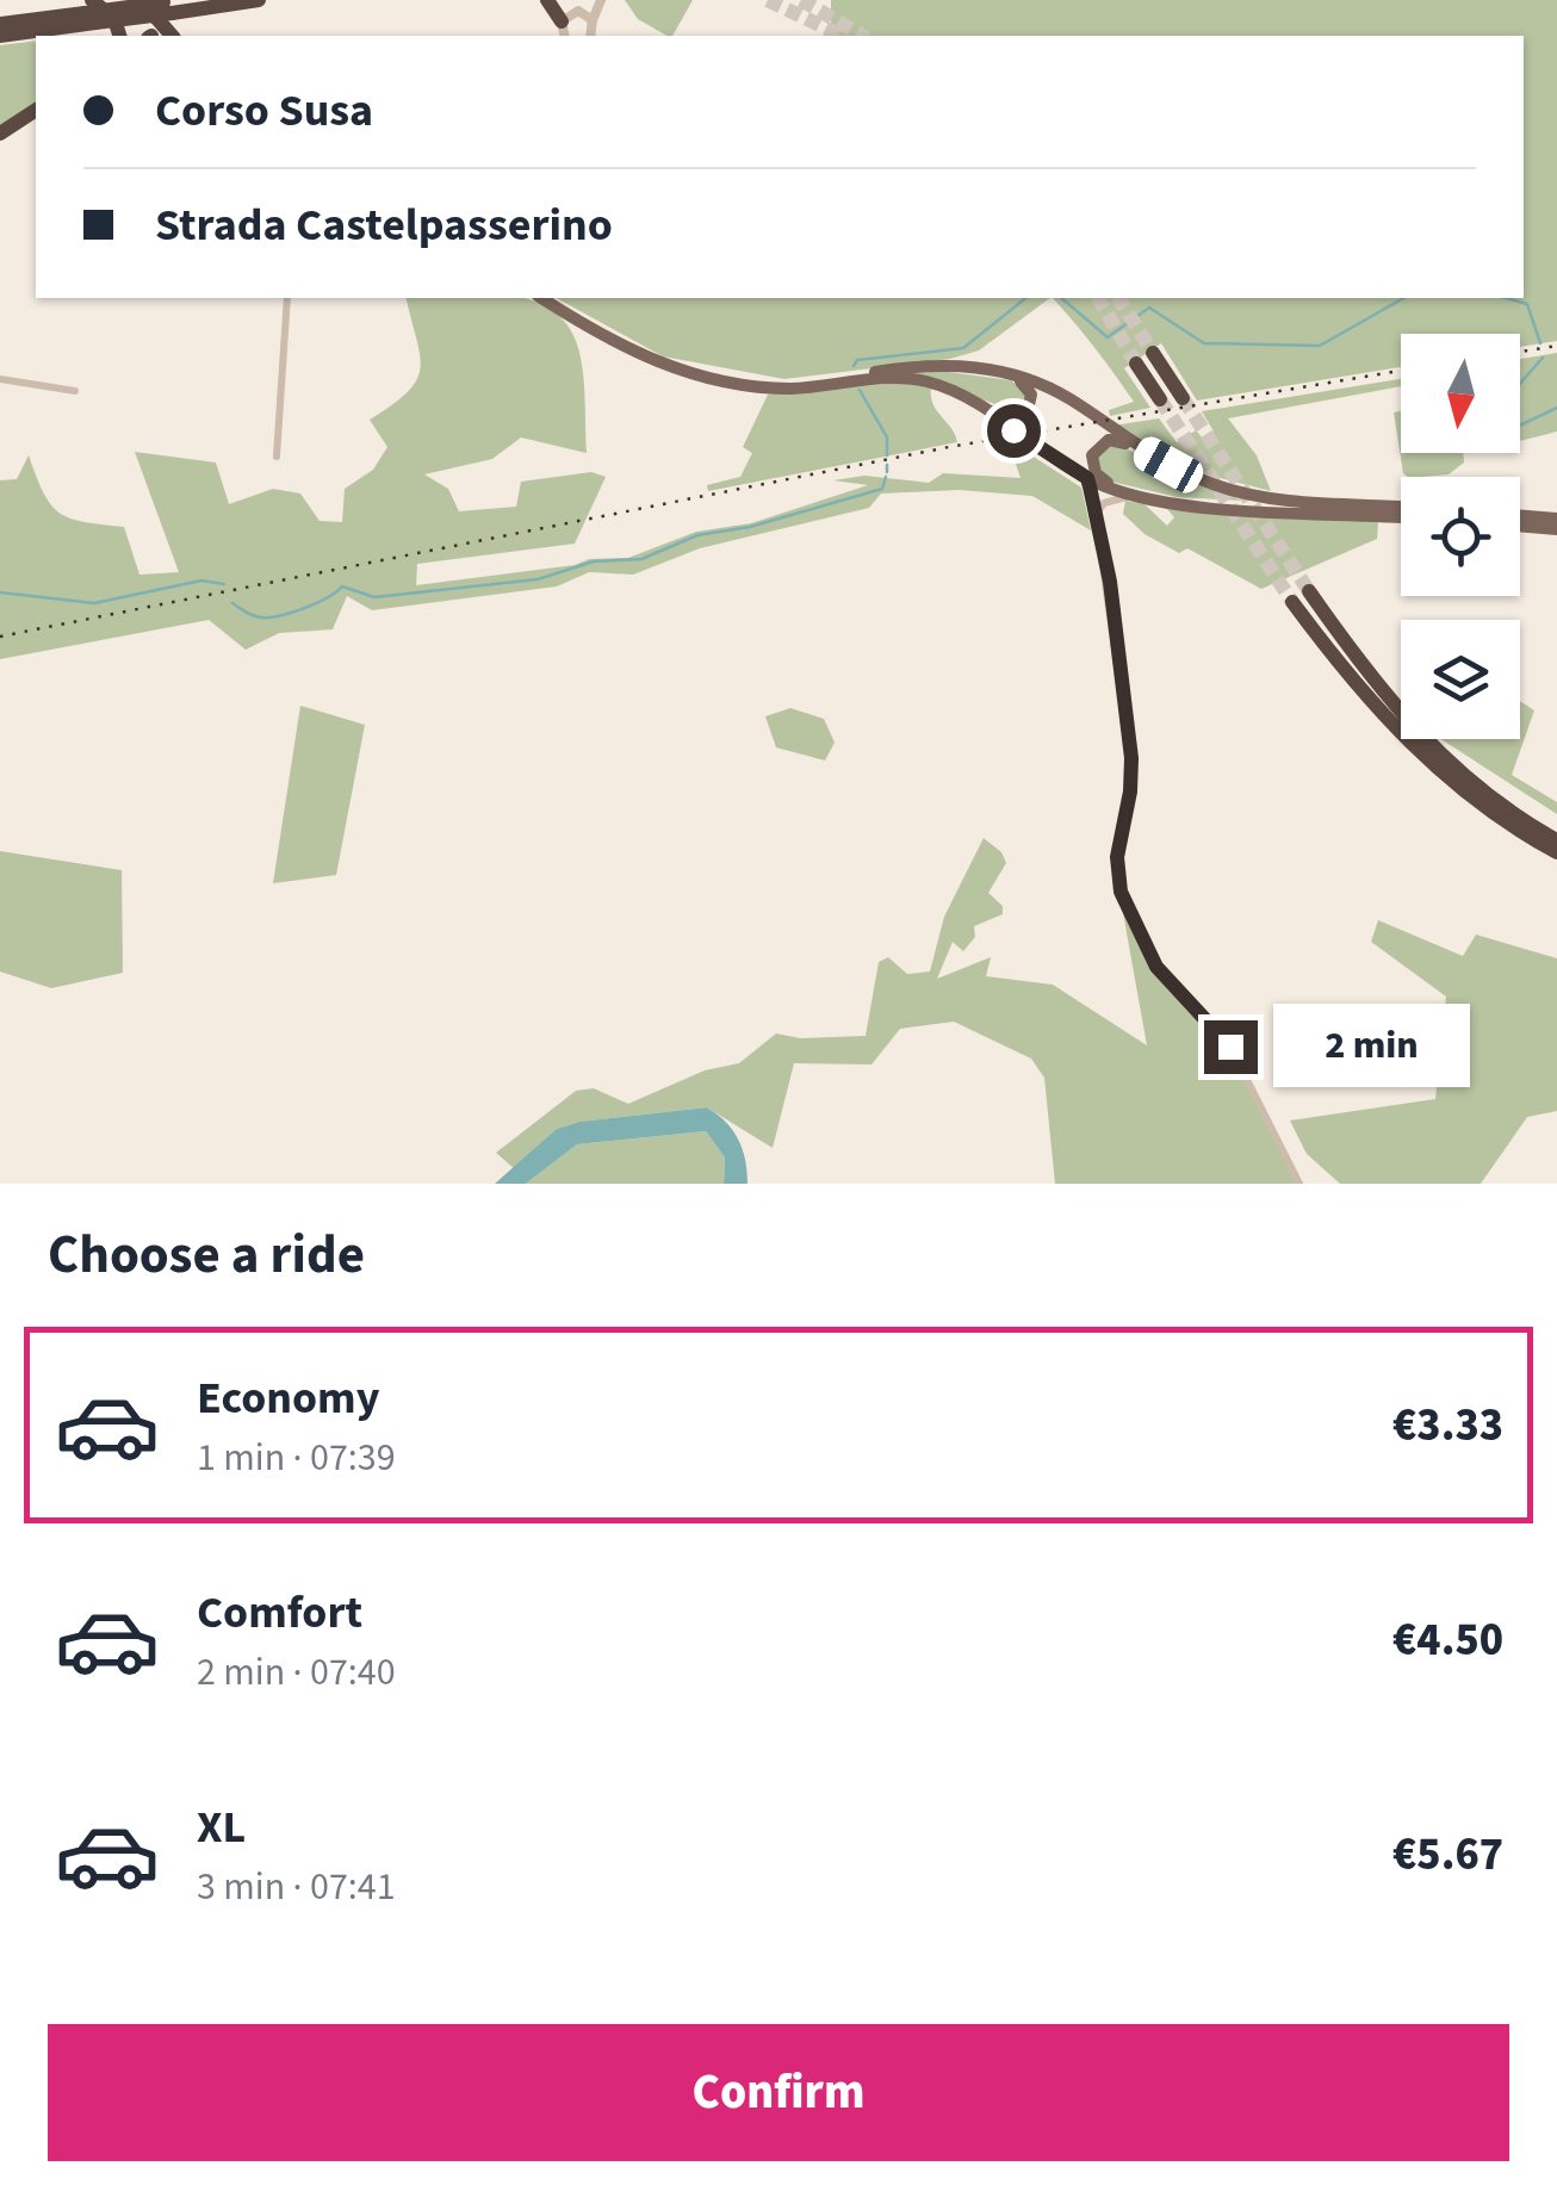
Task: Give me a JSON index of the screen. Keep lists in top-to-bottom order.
{
  "north": "bottom",
  "page": {
    "banner": ["Corso Susa", "Strada Castelpasserino"],
    "bubble": "2 min",
    "heading": "Choose a ride",
    "list": [
      {
        "name": "Economy",
        "note": "1 min · 07:39",
        "value": "€3.33"
      },
      {
        "name": "Comfort",
        "note": "2 min · 07:40",
        "value": "€4.50"
      },
      {
        "name": "XL",
        "note": "3 min · 07:41",
        "value": "€5.67"
      }
    ],
    "buttons": "Confirm"
  }
}
